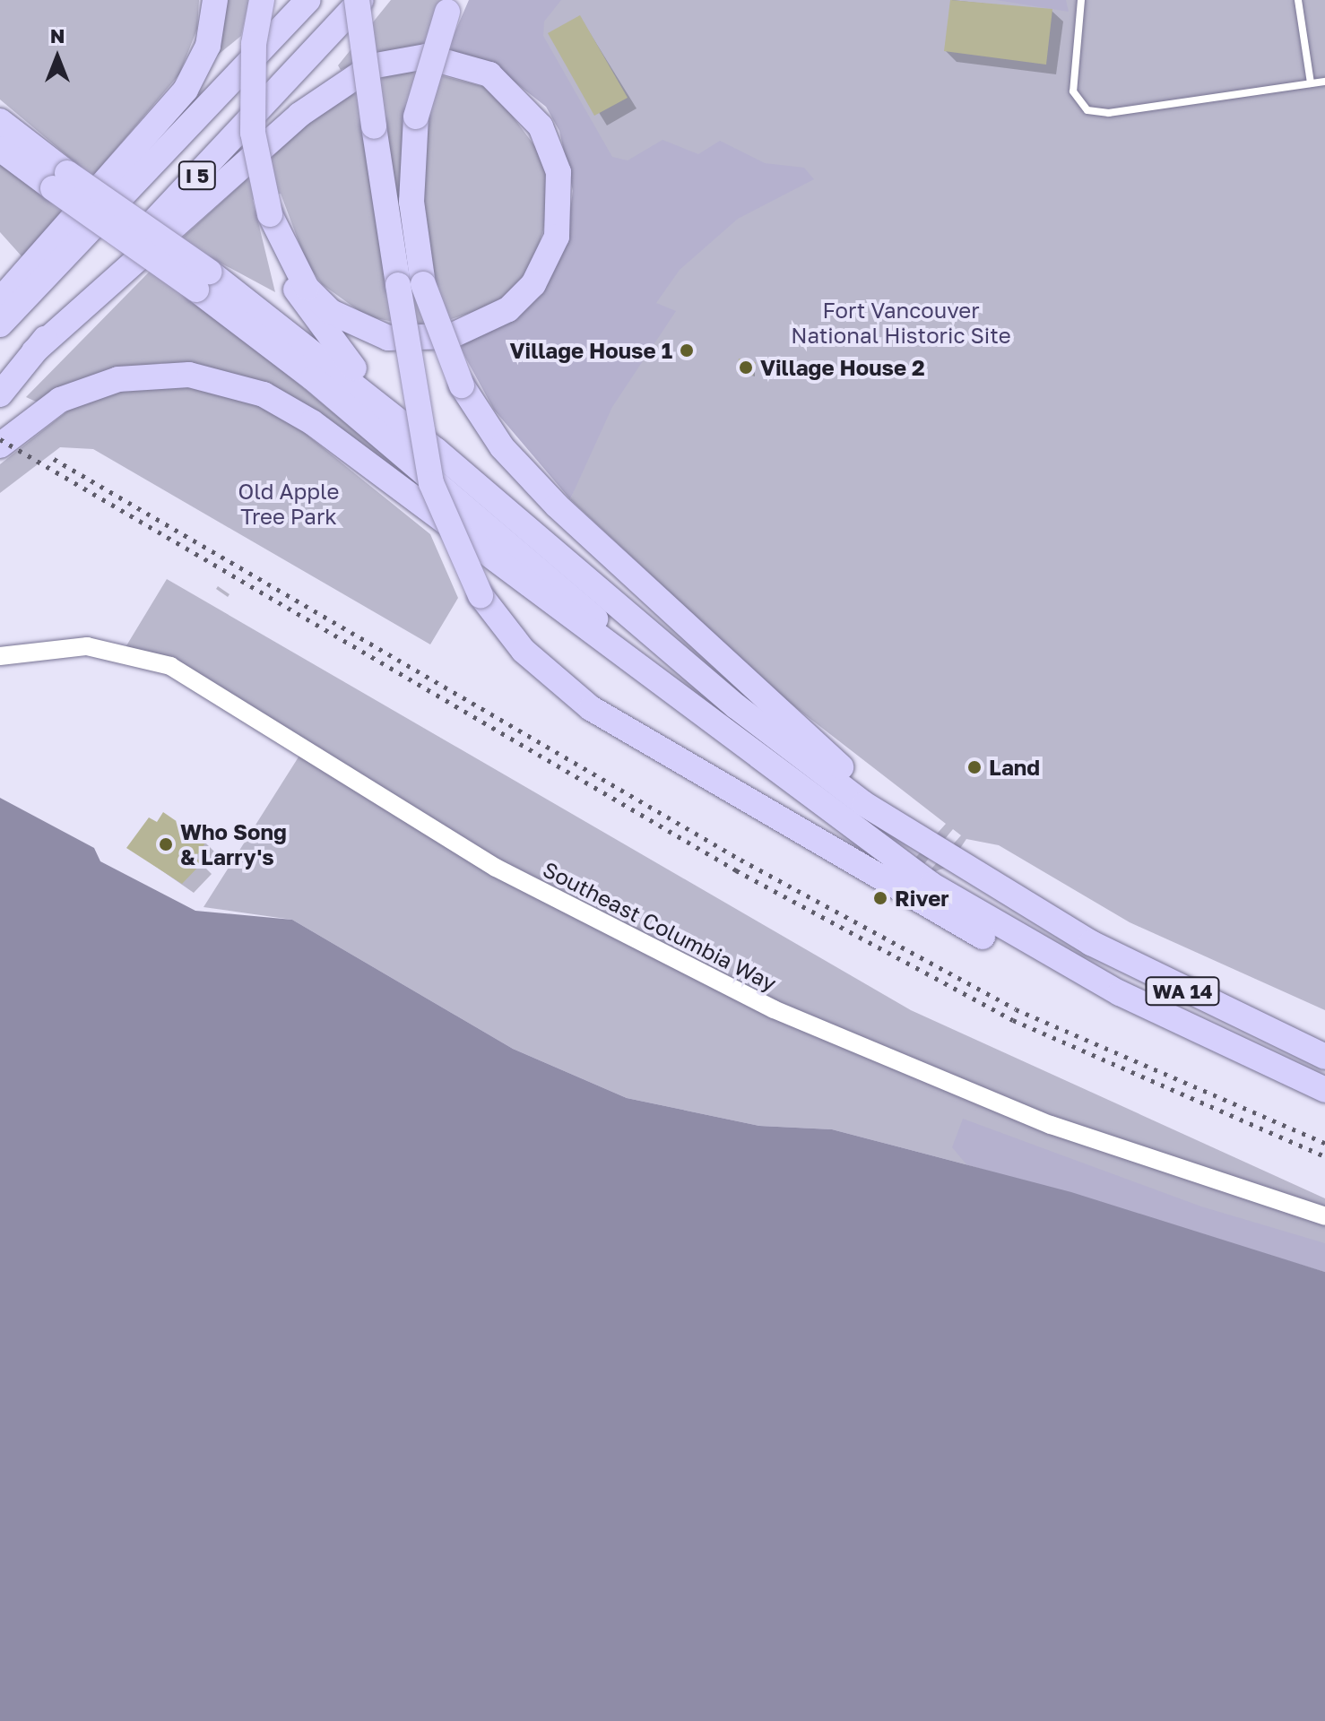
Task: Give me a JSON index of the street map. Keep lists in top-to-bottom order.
{
  "streets": {
    "highway": ["I 5", "WA 14"],
    "street": ["Southeast Columbia Way"]
  },
  "parks": ["Fort Vancouver National Historic Site", "Old Apple Tree Park"],
  "places": [
    "Village House 1",
    "Village House 2",
    "Land",
    "Who Song & Larry's",
    "River"
  ],
  "north": "top"
}
